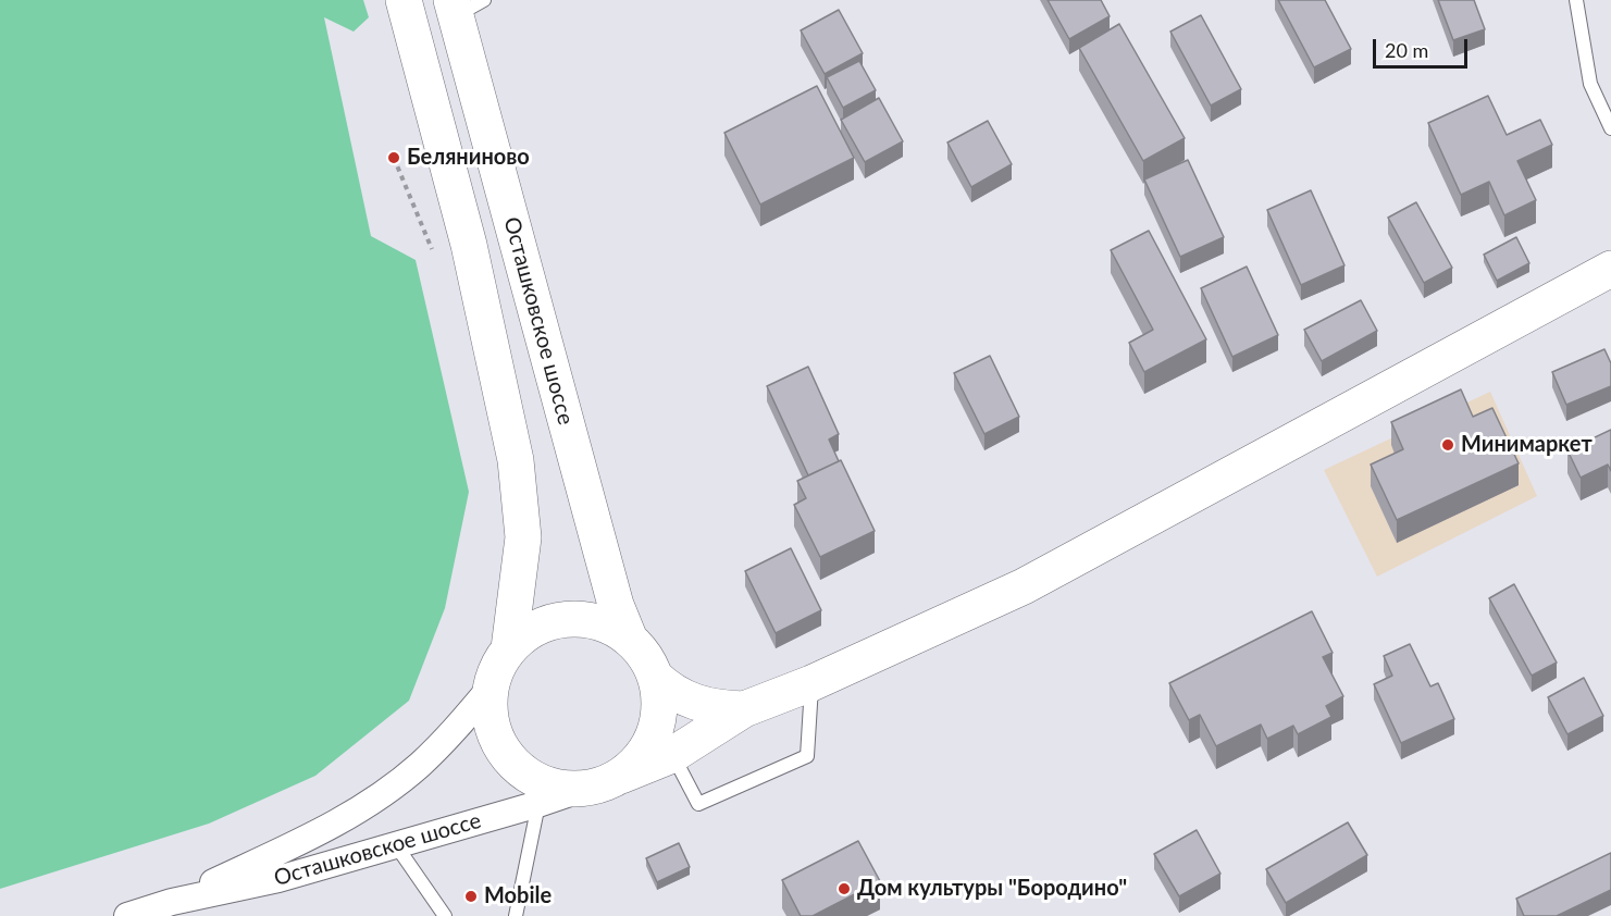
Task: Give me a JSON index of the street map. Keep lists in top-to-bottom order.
{
  "streets": {
    "street": ["Осташковское шоссе"]
  },
  "places": [
    "Беляниново",
    "Минимаркет",
    "Дом культуры \"Бородино\"",
    "Mobile"
  ],
  "scale_bar": "20 m"
}
